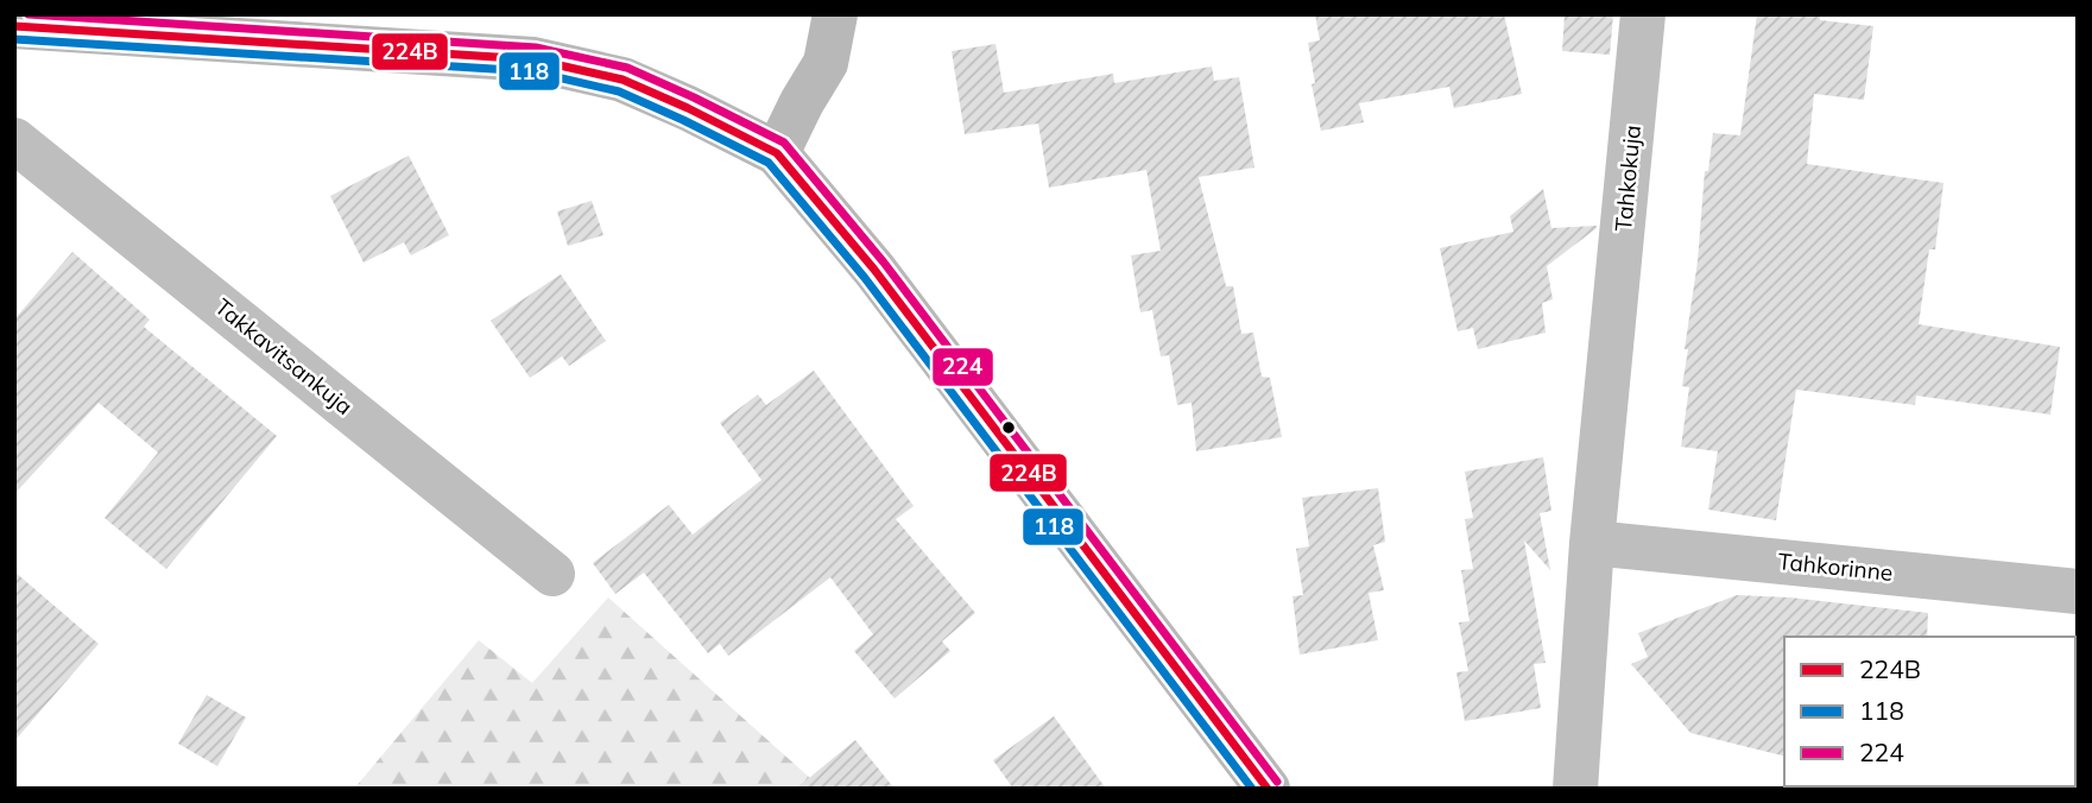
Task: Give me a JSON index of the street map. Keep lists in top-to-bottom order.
{
  "streets": {
    "street": ["Tahkokuja", "Takkavitsankuja", "Tahkorinne"]
  },
  "crossings": [
    ["Tahkokuja", "Tahkorinne"]
  ],
  "lines": ["transit line 224", "transit line 224B", "transit line 118"],
  "legend": ["224B", "118", "224"]
}
